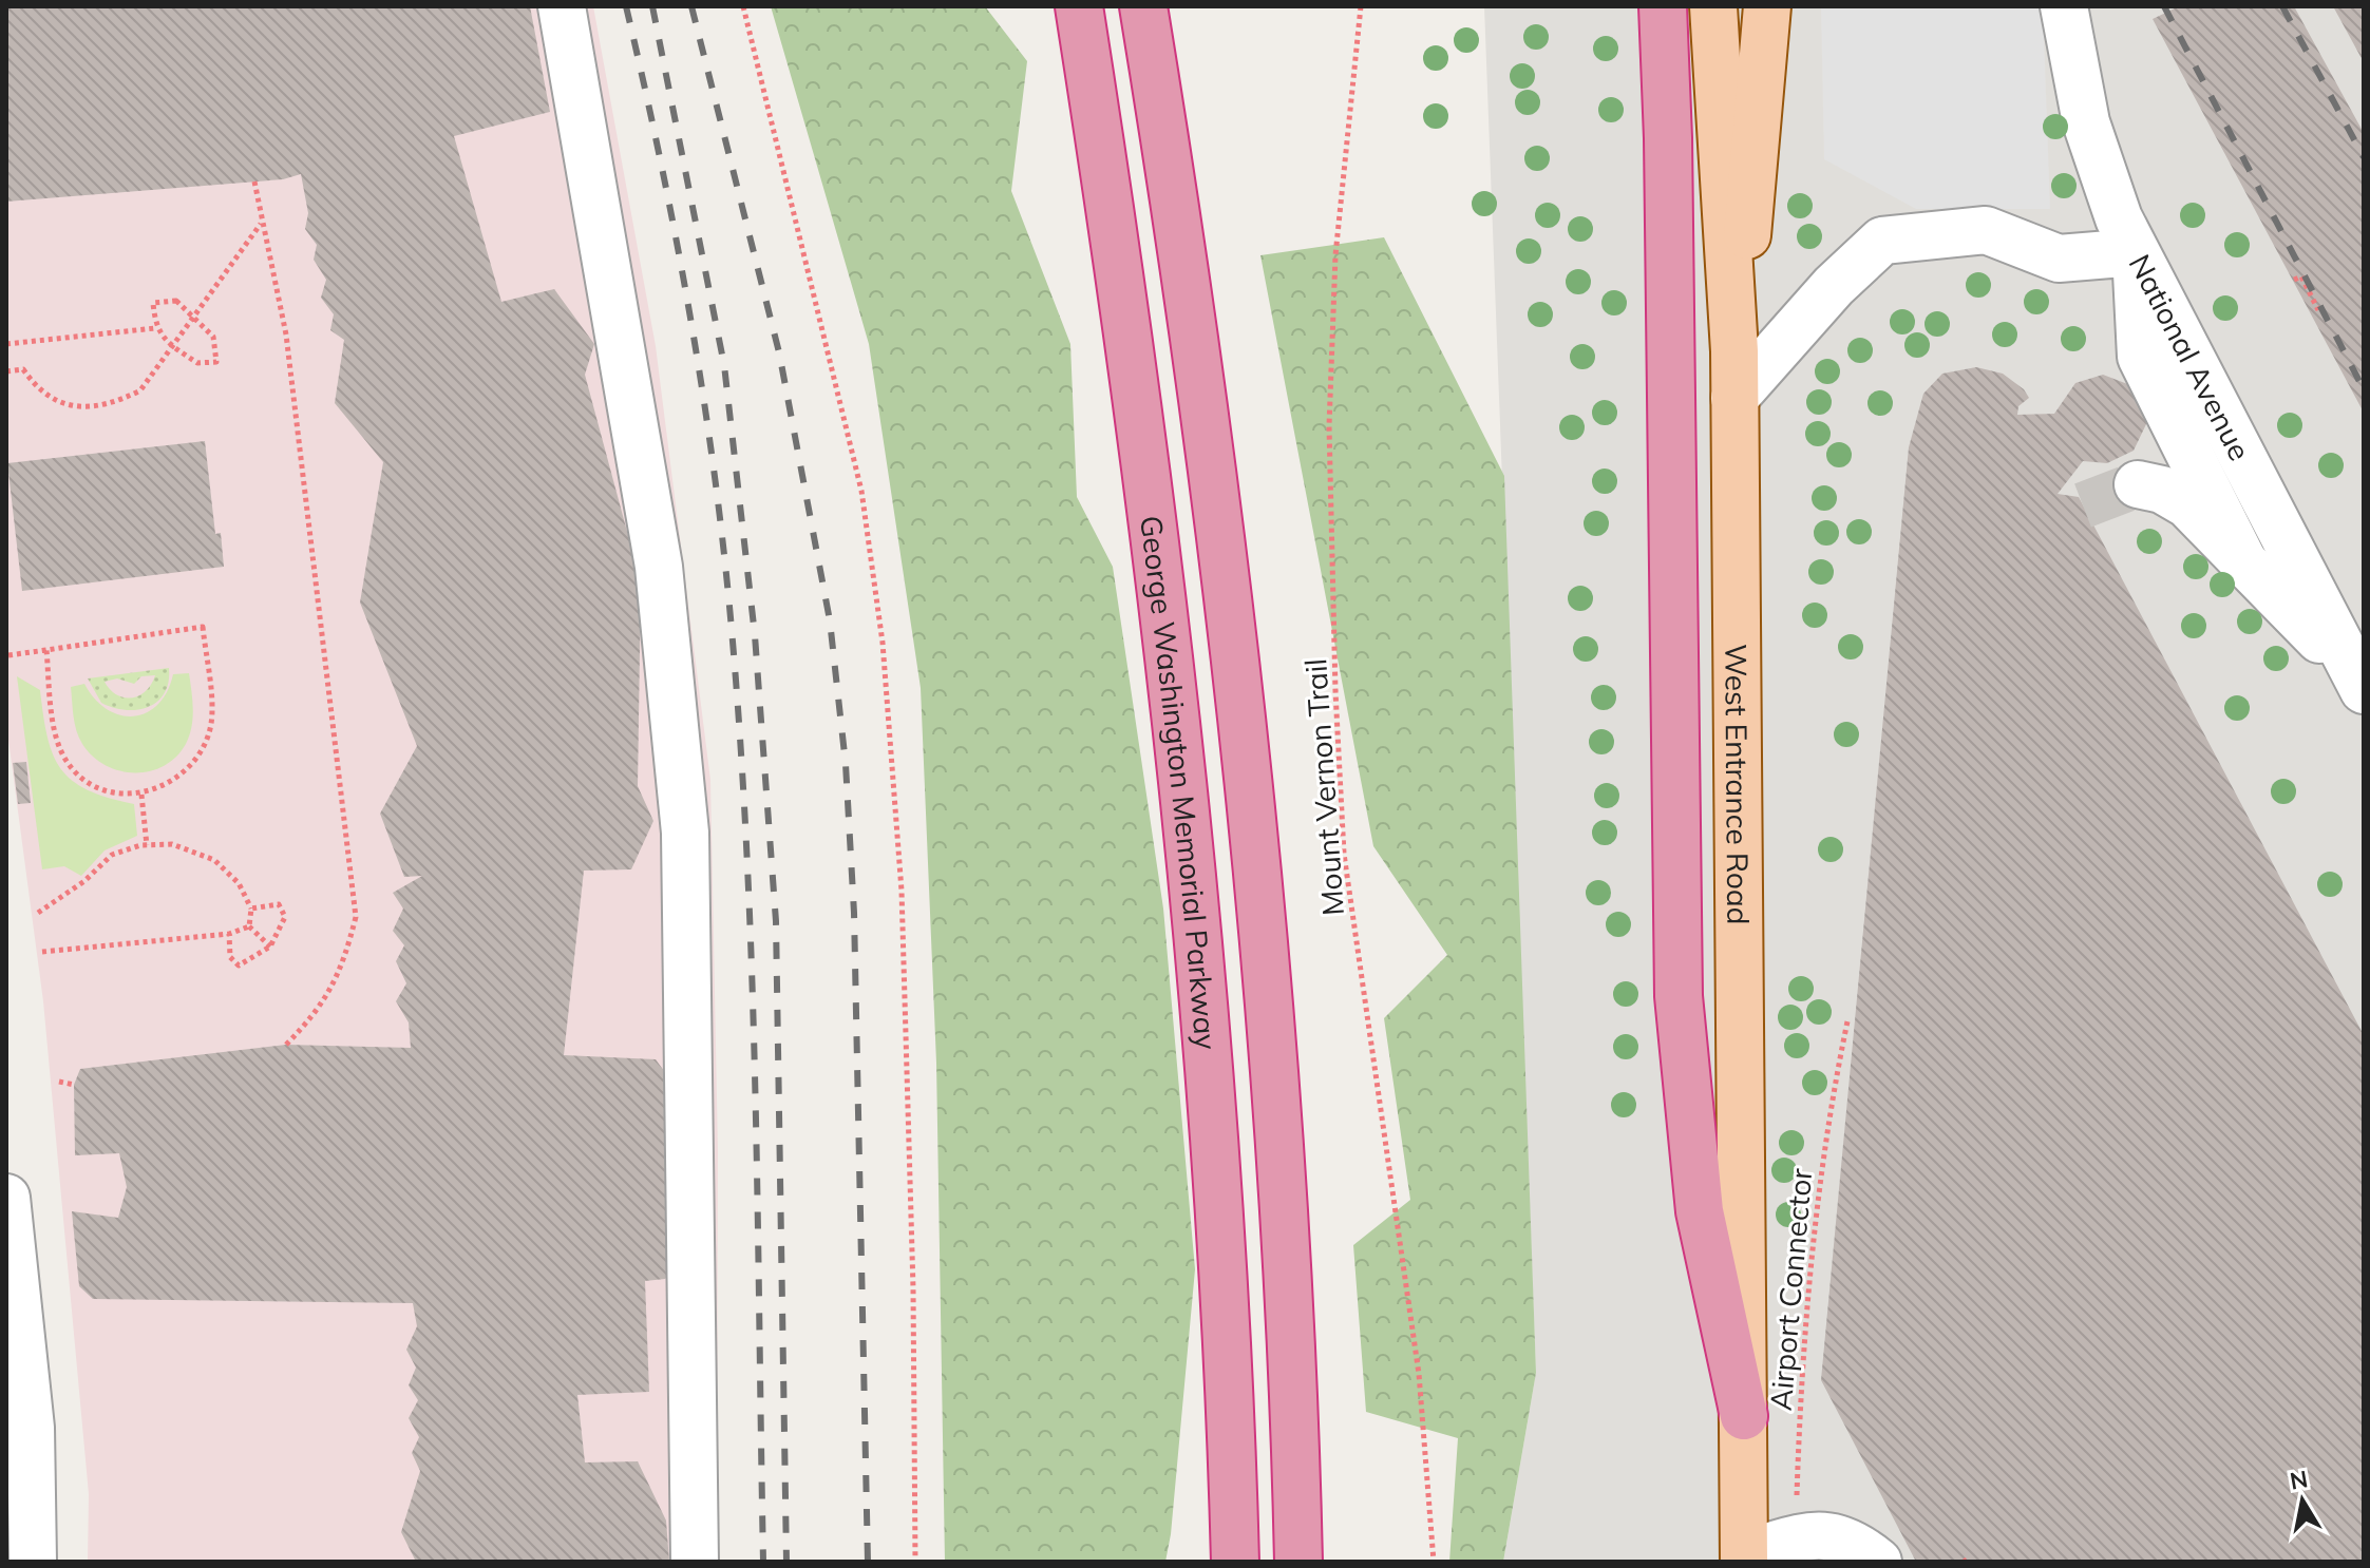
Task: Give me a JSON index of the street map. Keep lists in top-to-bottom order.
{
  "streets": {
    "highway": ["George Washington Memorial Parkway"],
    "main road": ["West Entrance Road"],
    "street": ["National Avenue"],
    "path": ["Mount Vernon Trail", "Airport Connector"]
  },
  "north": "top"
}
